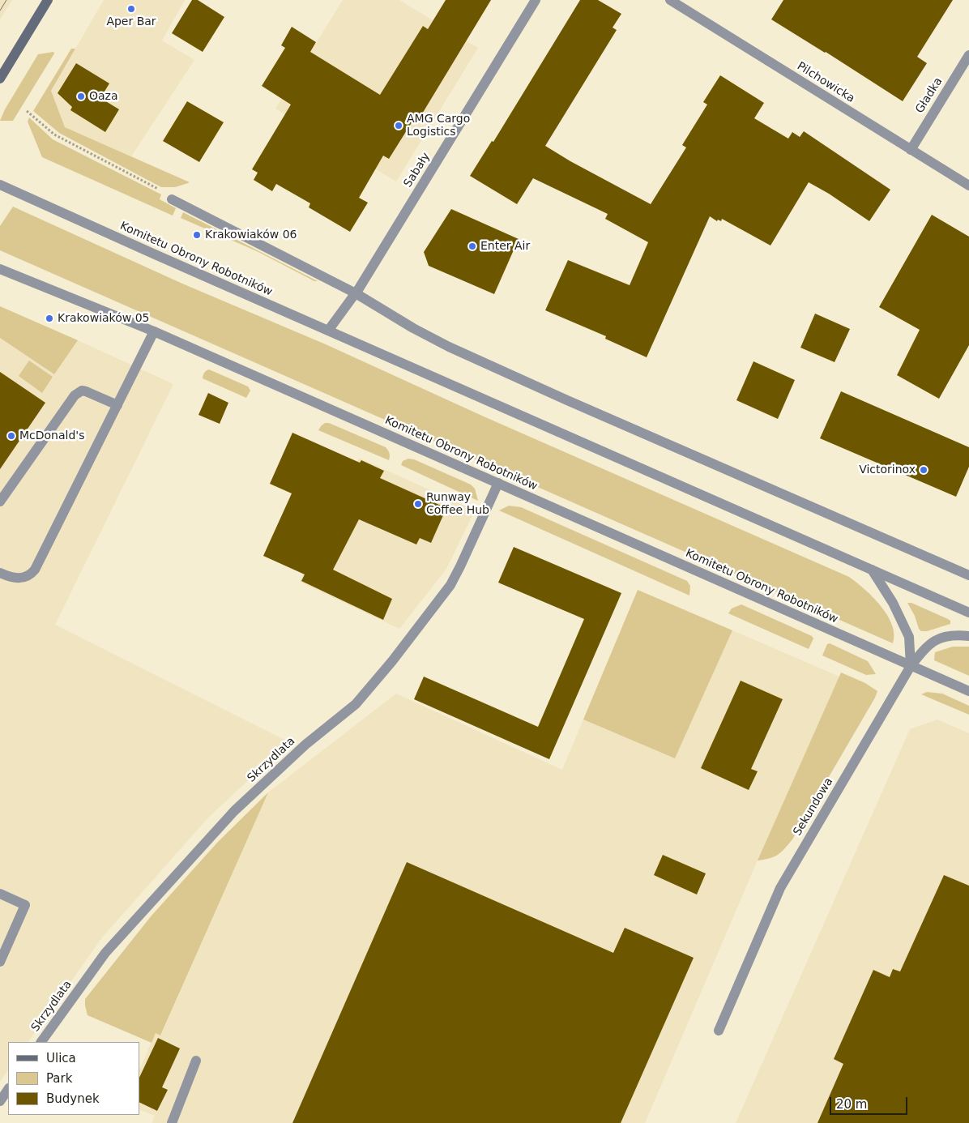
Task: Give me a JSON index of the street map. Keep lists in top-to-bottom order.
{
  "streets": {
    "street": [
      "Pilchowicka",
      "Gładka",
      "Sabały",
      "Komitetu Obrony Robotników",
      "Skrzydlata",
      "Sekundowa"
    ]
  },
  "crossings": [
    ["Pilchowicka", "Gładka"],
    ["Sabały", "Komitetu Obrony Robotników"],
    ["Komitetu Obrony Robotników", "Skrzydlata"],
    ["Komitetu Obrony Robotników", "Sekundowa"]
  ],
  "places": [
    "Aper Bar",
    "Oaza",
    "AMG Cargo Logistics",
    "Krakowiaków 06",
    "Enter Air",
    "Krakowiaków 05",
    "McDonald's",
    "Victorinox",
    "Runway Coffee Hub"
  ],
  "legend": ["Ulica", "Park", "Budynek"],
  "scale_bar": "20 m"
}
